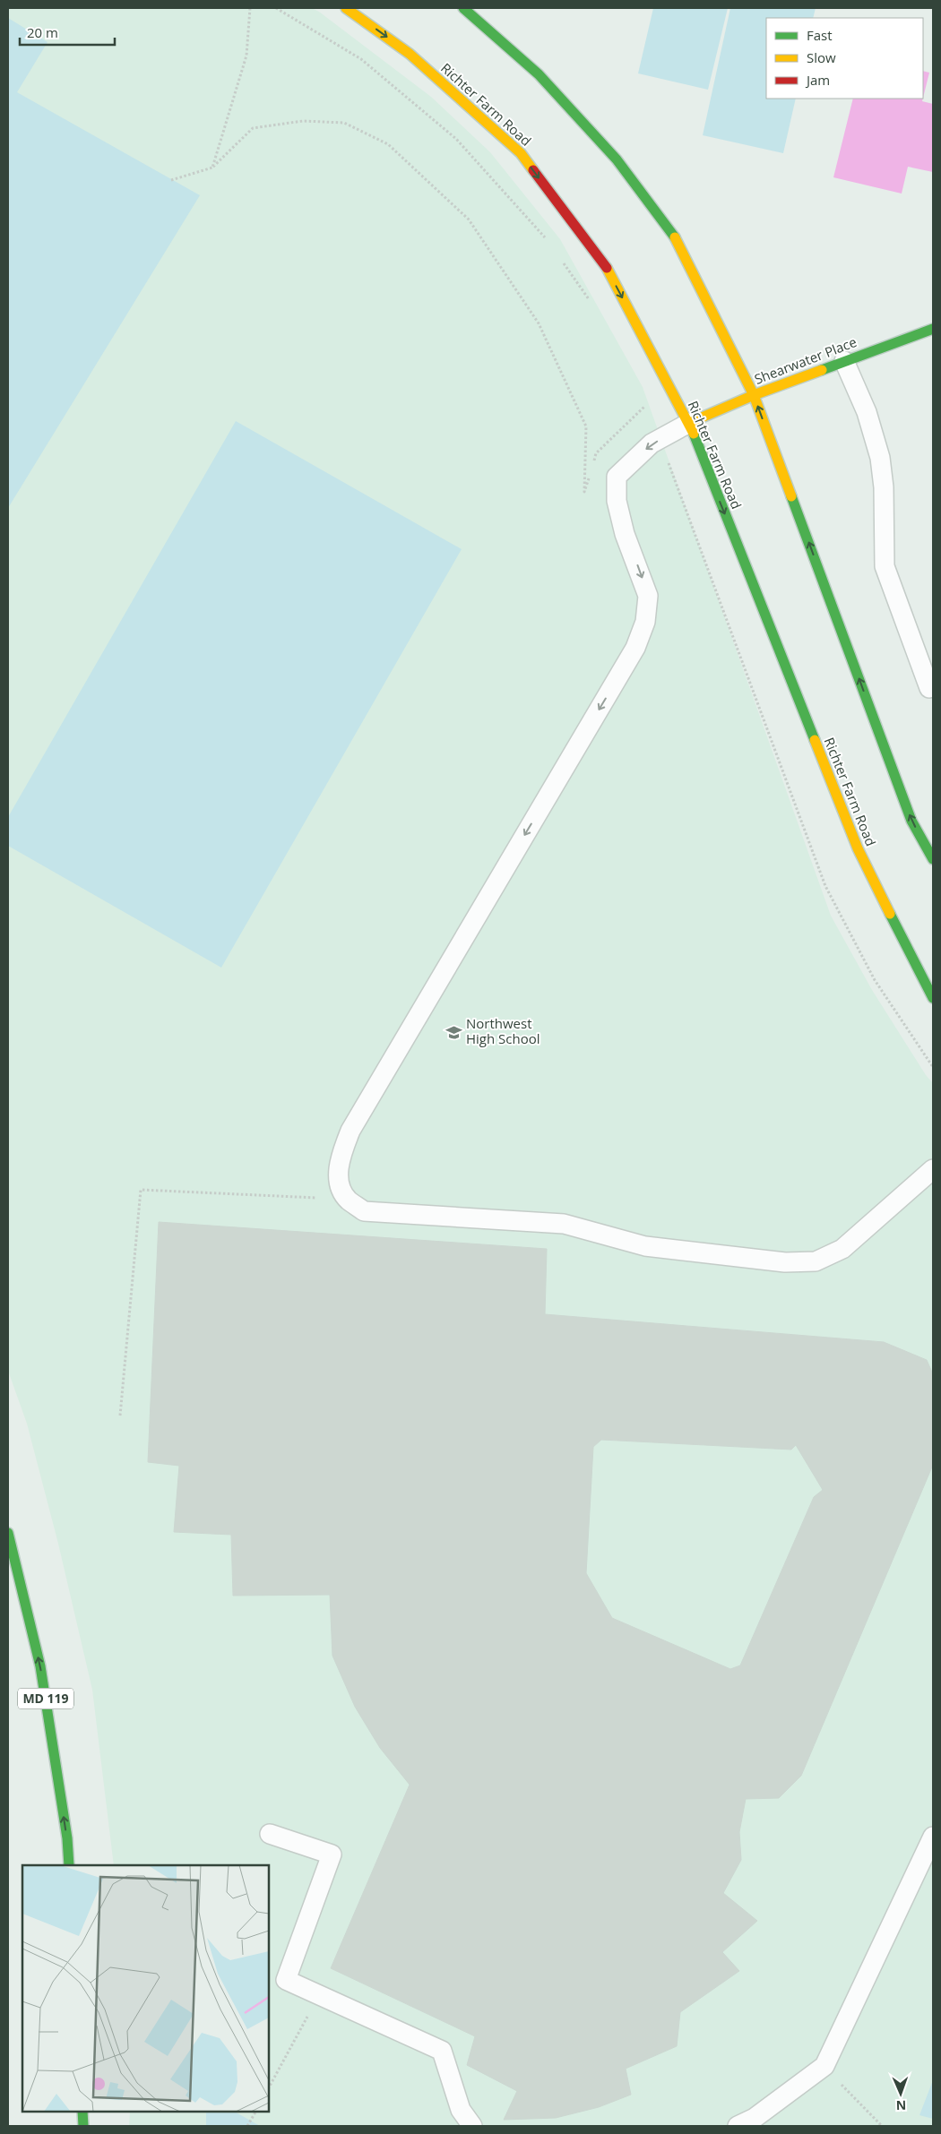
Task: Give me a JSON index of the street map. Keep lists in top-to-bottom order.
{
  "streets": {
    "main road": ["Richter Farm Road", "Shearwater Place", "MD 119"]
  },
  "crossings": [
    ["Richter Farm Road", "Shearwater Place"]
  ],
  "places": {
    "school or university": ["Northwest High School"]
  },
  "legend": ["Fast", "Slow", "Jam"],
  "scale_bar": "20 m",
  "north": "bottom"
}
